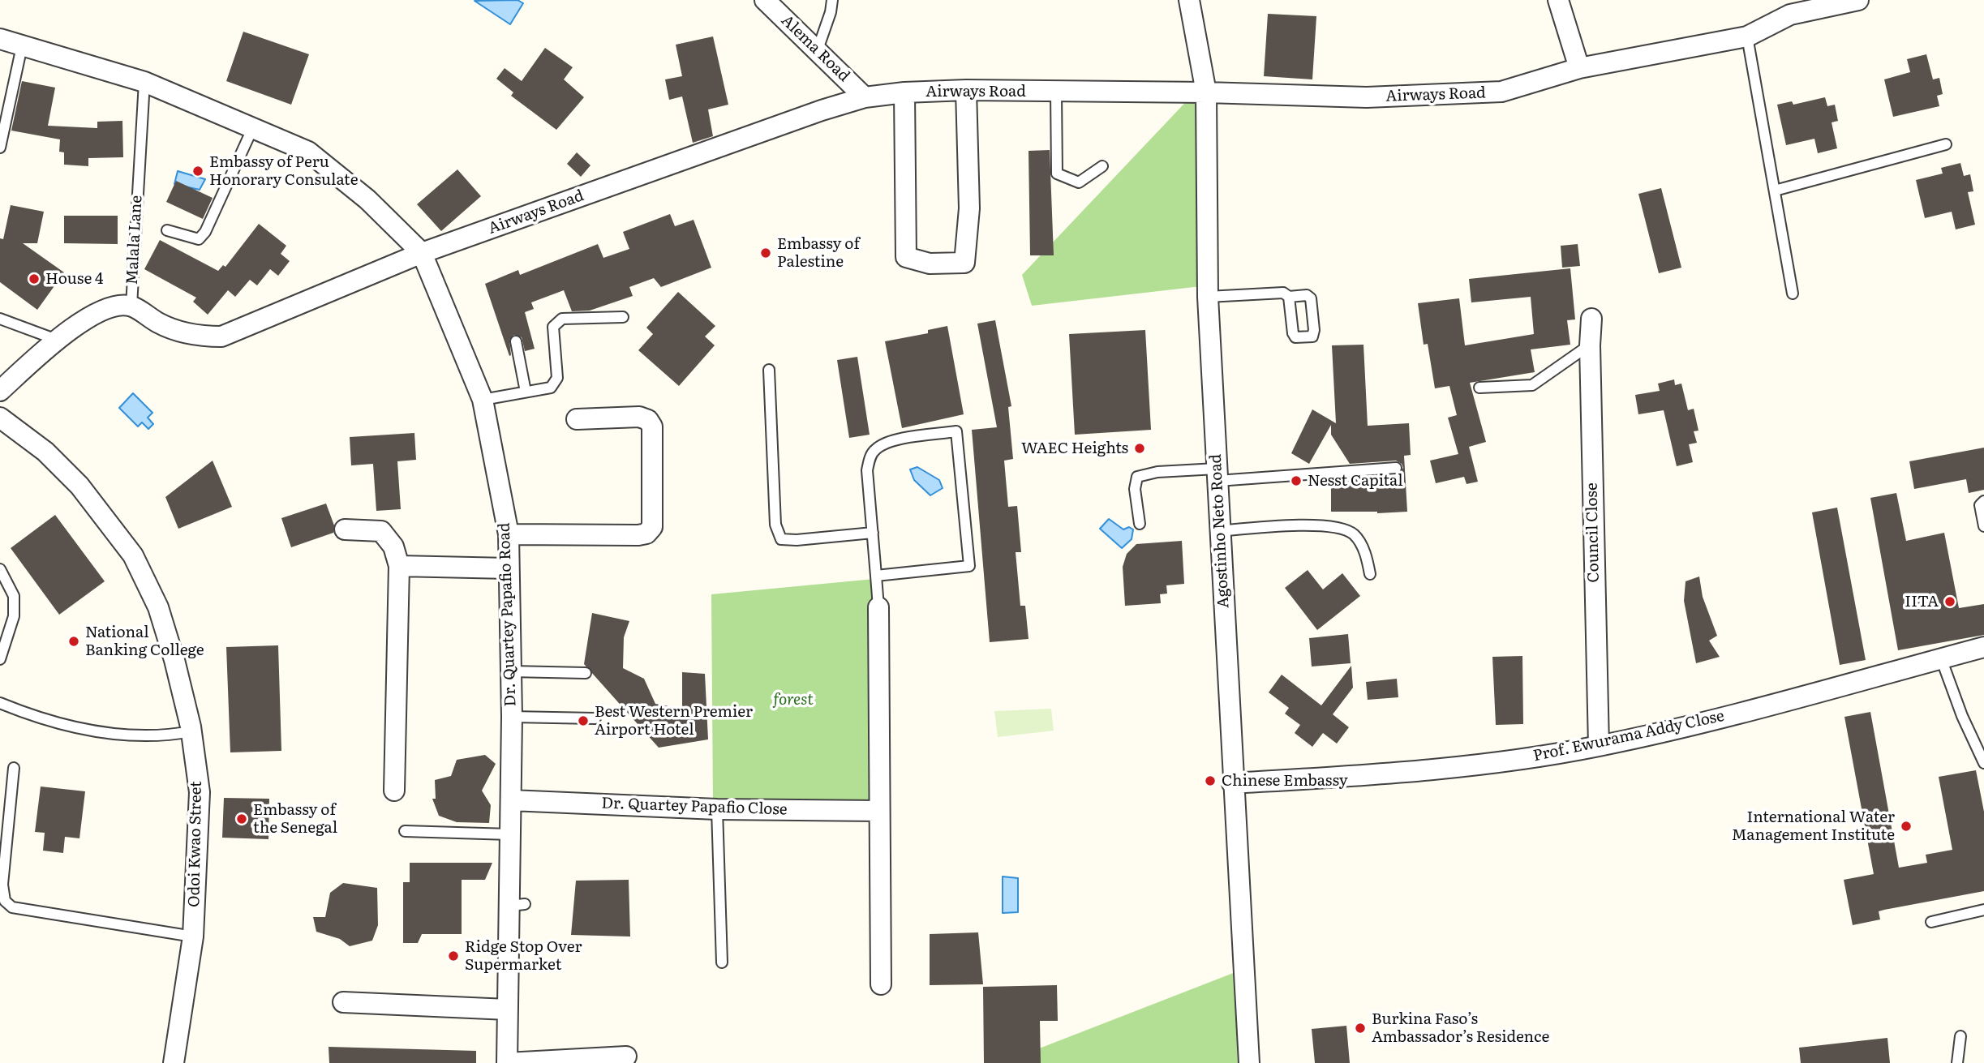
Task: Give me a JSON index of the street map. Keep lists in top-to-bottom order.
{
  "streets": {
    "street": [
      "Alema Road",
      "Airways Road",
      "Malala Lane",
      "Agostinho Neto Road",
      "Council Close",
      "Dr. Quartey Papafio Road",
      "Prof. Ewurama Addy Close",
      "Dr. Quartey Papafio Close",
      "Odoi Kwao Street"
    ]
  },
  "crossings": [
    ["Alema Road", "Airways Road"],
    ["Airways Road", "Malala Lane"],
    ["Airways Road", "Agostinho Neto Road"],
    ["Airways Road", "Dr. Quartey Papafio Road"],
    ["Malala Lane", "Dr. Quartey Papafio Road"],
    ["Agostinho Neto Road", "Prof. Ewurama Addy Close"],
    ["Council Close", "Prof. Ewurama Addy Close"],
    ["Dr. Quartey Papafio Road", "Dr. Quartey Papafio Close"]
  ],
  "parks": ["forest"],
  "places": [
    "Embassy of Peru Honorary Consulate",
    "Embassy of Palestine",
    "House 4",
    "WAEC Heights",
    "Nesst Capital",
    "IITA",
    "National Banking College",
    "Best Western Premier Airport Hotel",
    "Chinese Embassy",
    "Embassy of the Senegal",
    "International Water Management Institute",
    "Ridge Stop Over Supermarket",
    "Burkina Faso’s Ambassador’s Residence"
  ]
}
